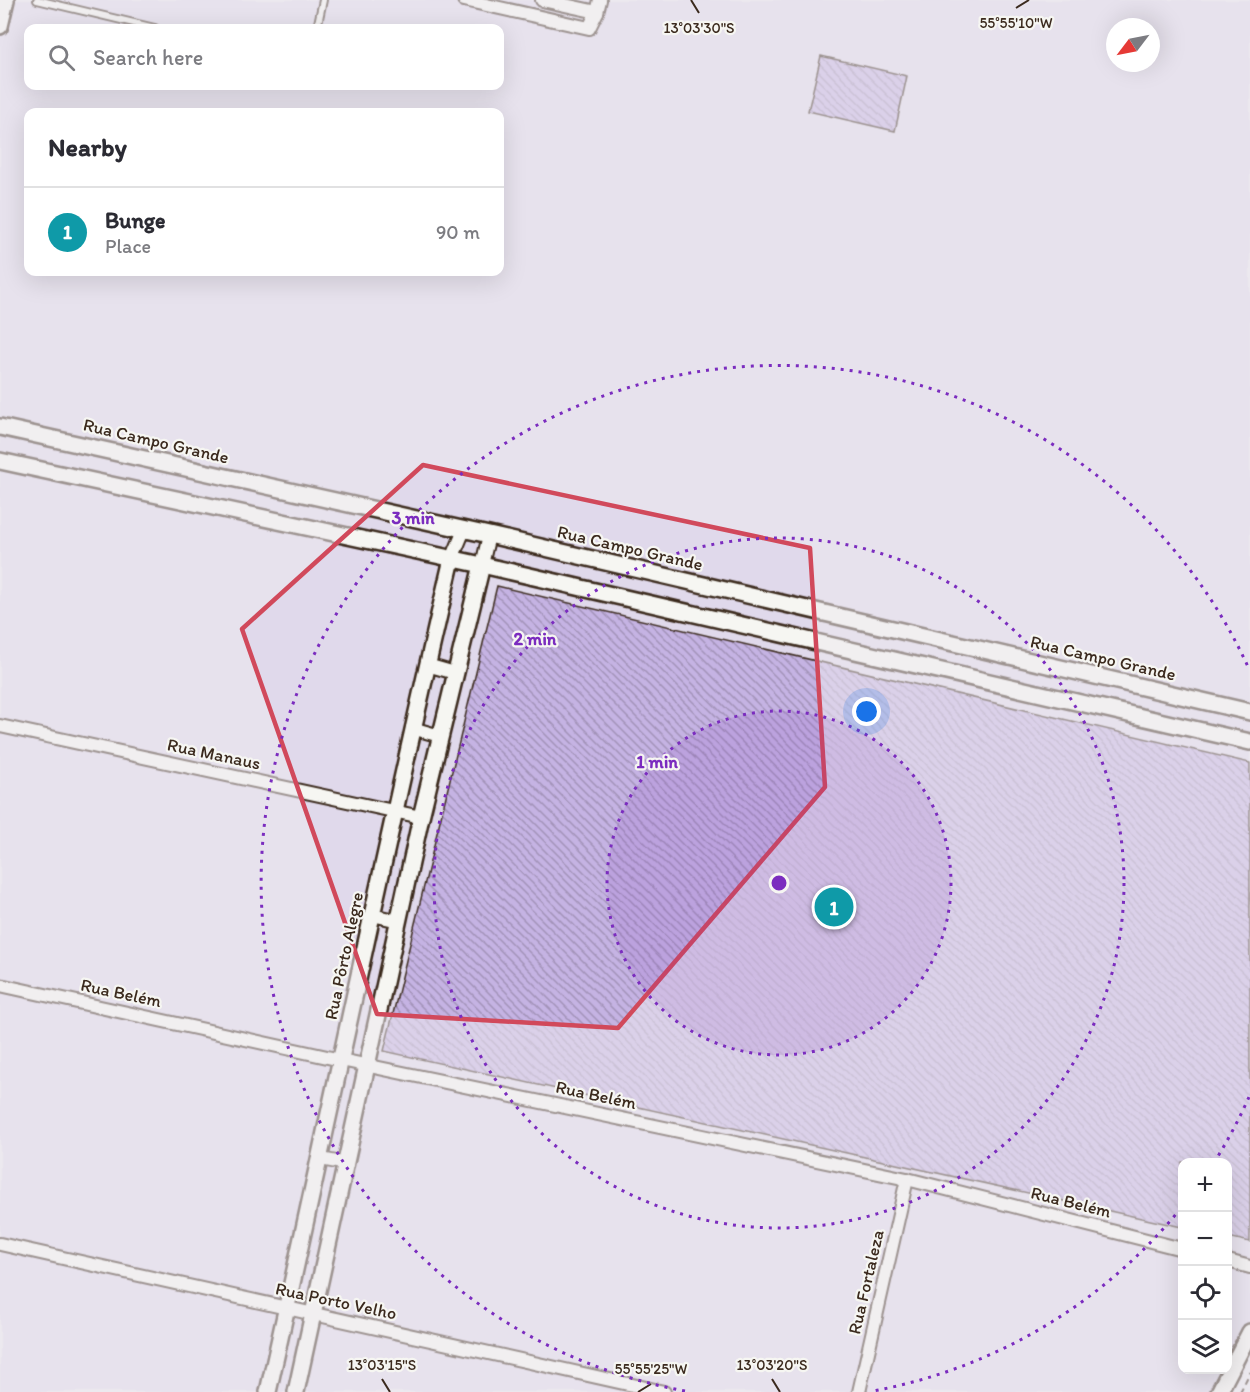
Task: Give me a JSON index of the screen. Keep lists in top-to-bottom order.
{
  "streets": {
    "street": [
      "Rua Campo Grande",
      "Rua Manaus",
      "Rua Pôrto Alegre",
      "Rua Belém",
      "Rua Fortaleza",
      "Rua Porto Velho"
    ]
  },
  "crossings": [
    ["Rua Campo Grande", "Rua Pôrto Alegre"],
    ["Rua Manaus", "Rua Pôrto Alegre"],
    ["Rua Pôrto Alegre", "Rua Belém"],
    ["Rua Pôrto Alegre", "Rua Porto Velho"],
    ["Rua Belém", "Rua Fortaleza"]
  ],
  "north": "bottom left",
  "page": {
    "search": "Search here",
    "heading": "Nearby",
    "list": [
      {
        "mark": "1",
        "name": "Bunge",
        "note": "Place",
        "value": "90 m"
      }
    ],
    "pins": "1",
    "map_buttons": ["+", "−"]
  },
  "coordinates": [
    "55°55'10\"W",
    "13°03'30\"S",
    "13°03'15\"S",
    "13°03'20\"S",
    "55°55'25\"W"
  ],
  "rings": ["3 min", "2 min", "1 min"]
}
